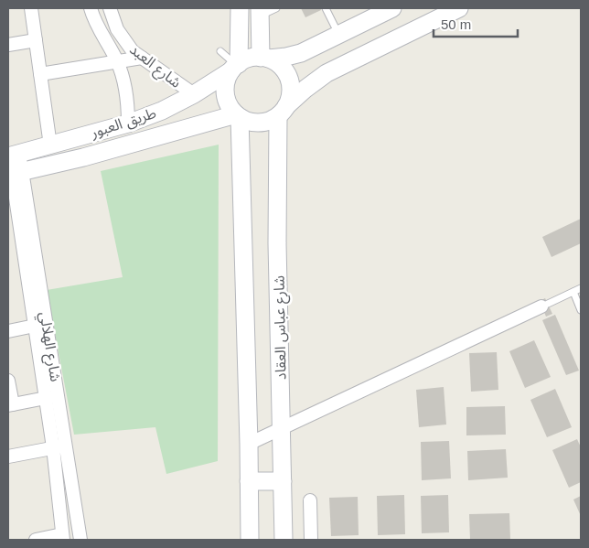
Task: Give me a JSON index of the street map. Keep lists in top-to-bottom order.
{
  "streets": {
    "street": [
      "شارع العبد",
      "طريق العبور",
      "شارع عباس العقاد",
      "شارع الهلالي"
    ]
  },
  "crossings": [
    ["شارع العبد", "طريق العبور"],
    ["طريق العبور", "شارع عباس العقاد"],
    ["طريق العبور", "شارع الهلالي"]
  ],
  "scale_bar": "50 m"
}
